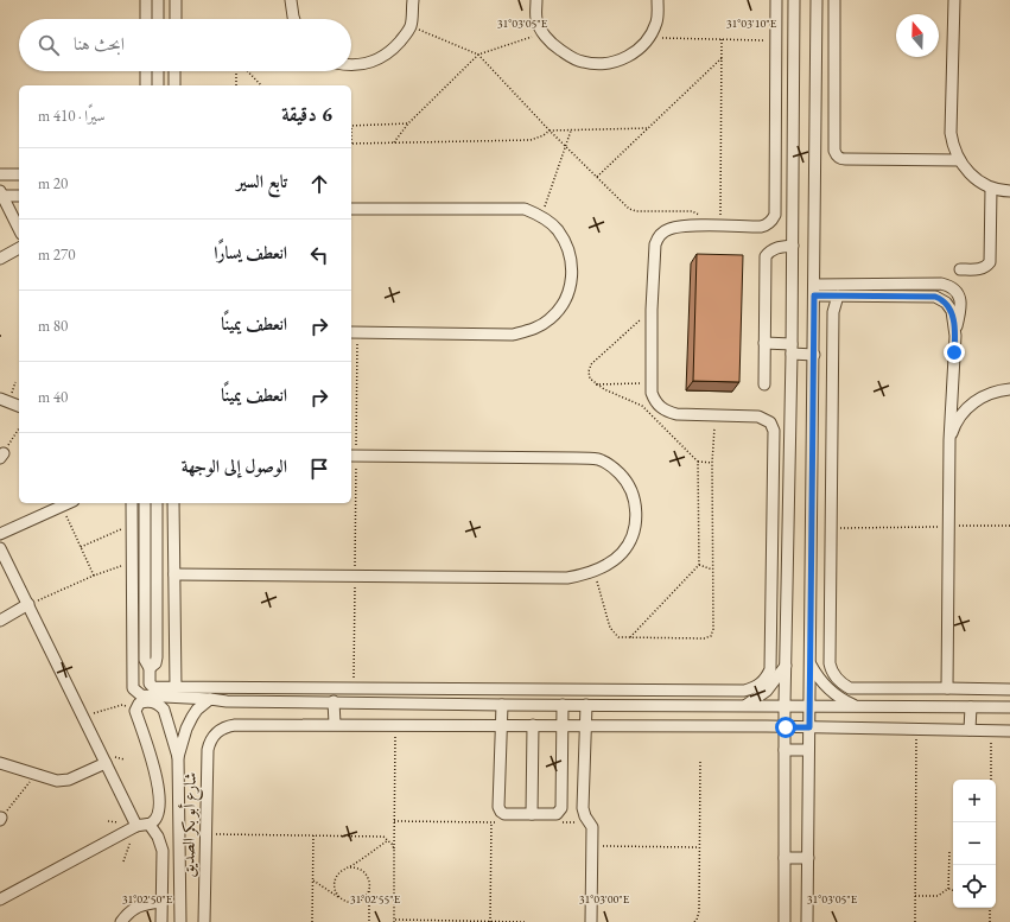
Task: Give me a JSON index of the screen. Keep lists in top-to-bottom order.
{
  "streets": {
    "street": ["شارع أبو بكر الصديق"]
  },
  "north": "top",
  "page": {
    "search": "ابحث هنا",
    "heading": ["6 دقيقة", "سيرًا · 410 m"],
    "list": [
      ["تابع السير", "20 m"],
      ["انعطف يسارًا", "270 m"],
      ["انعطف يمينًا", "80 m"],
      ["انعطف يمينًا", "40 m"],
      "الوصول إلى الوجهة"
    ],
    "map_buttons": ["+", "−"]
  },
  "coordinates": [
    "31°03'05\"E",
    "31°03'10\"E",
    "31°02'50\"E",
    "31°02'55\"E",
    "31°03'00\"E"
  ]
}
